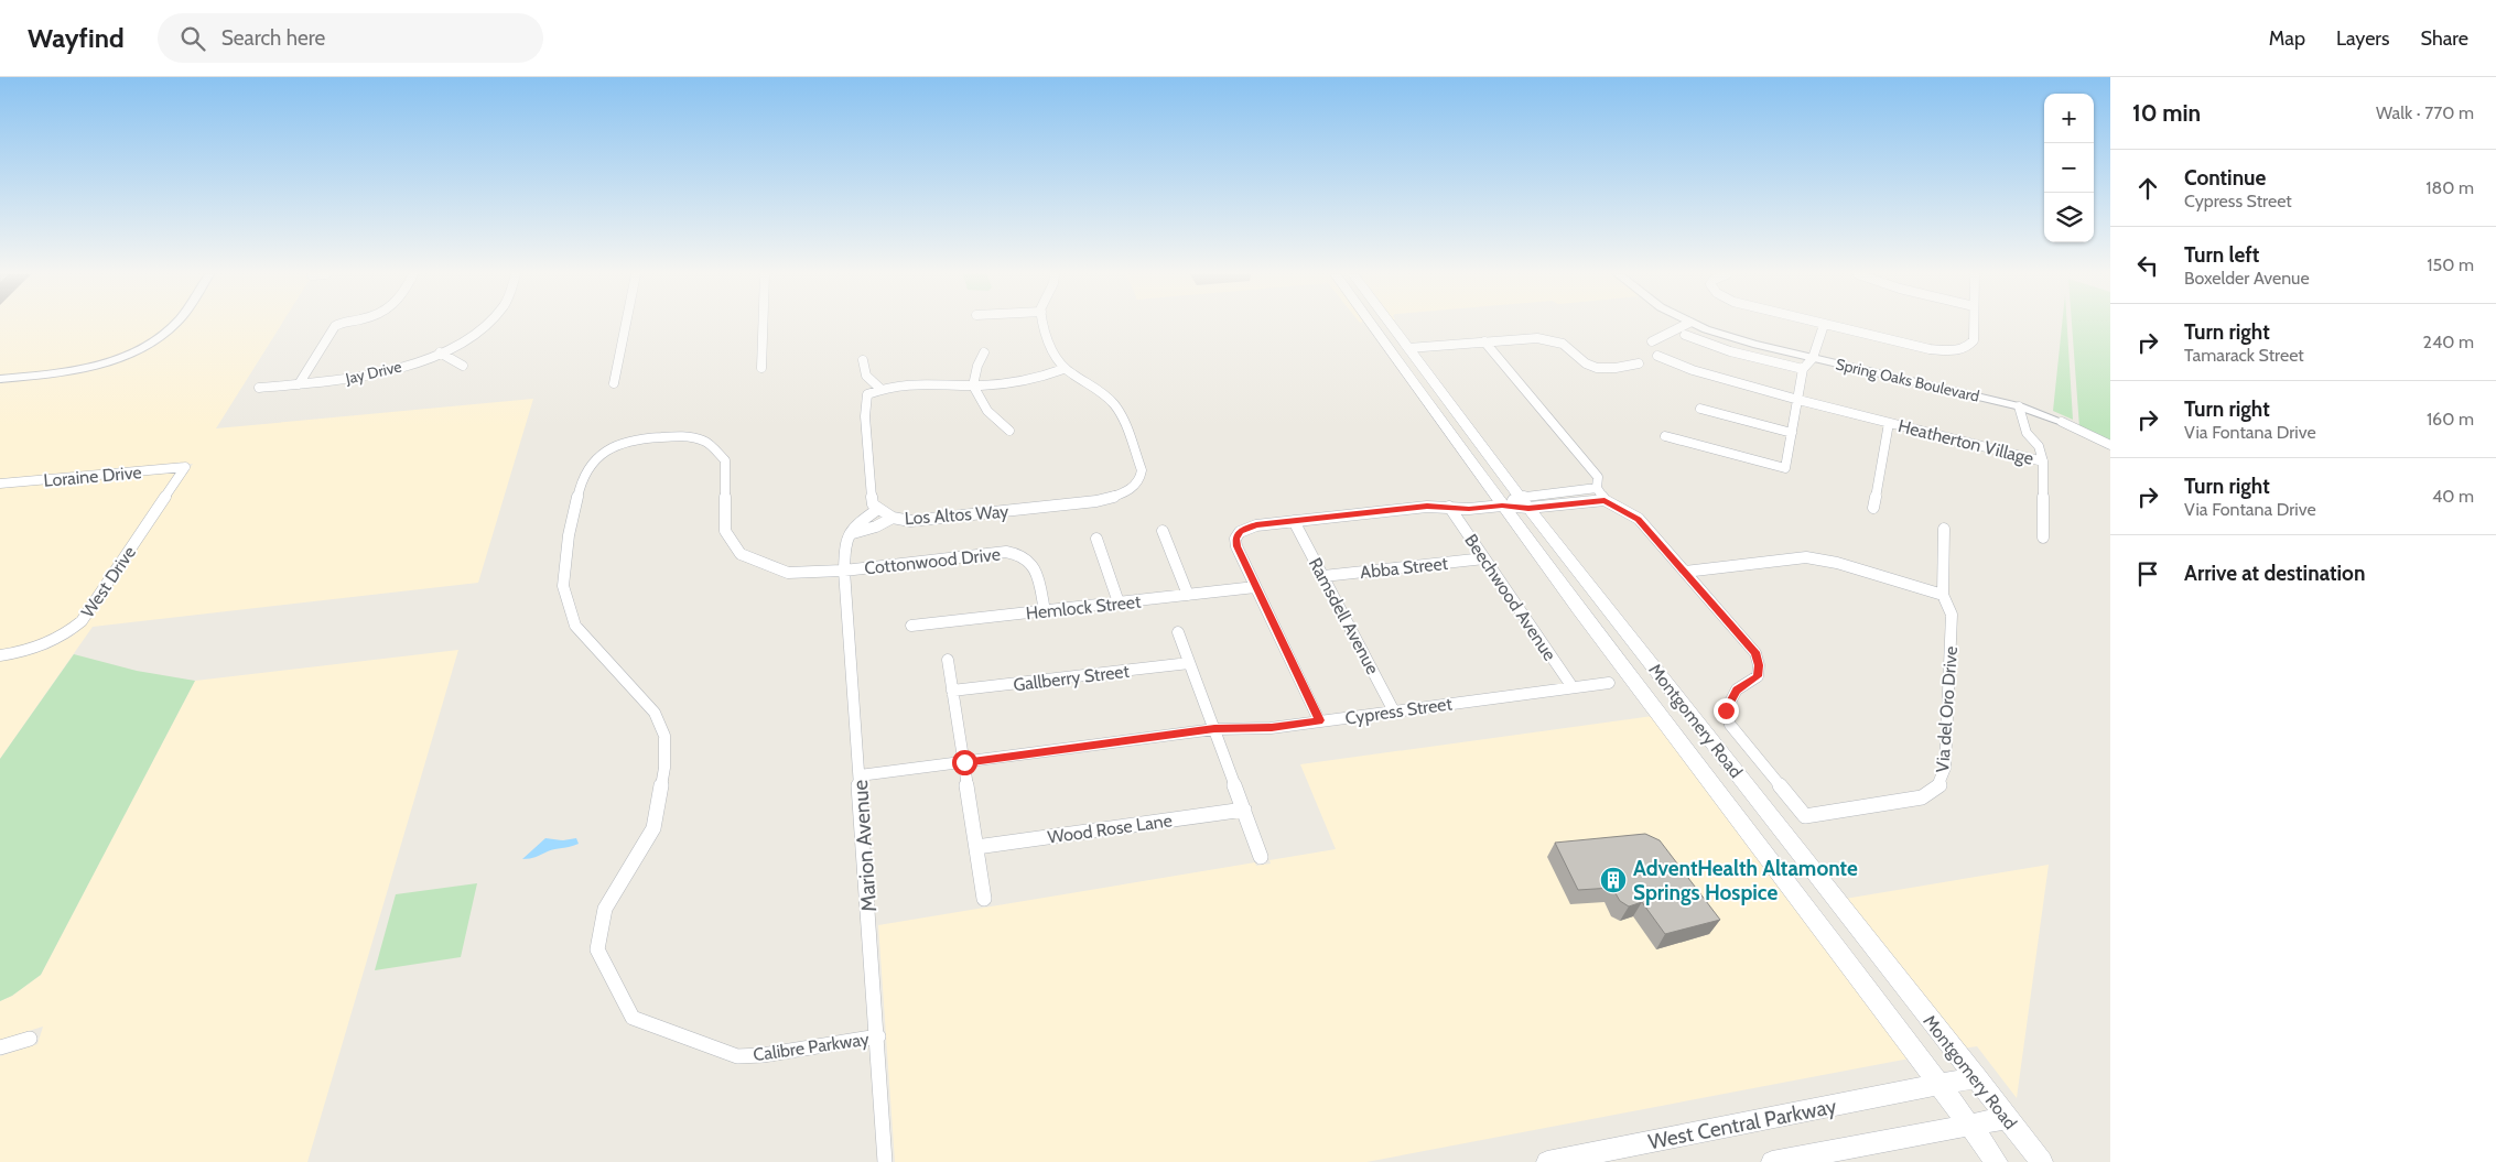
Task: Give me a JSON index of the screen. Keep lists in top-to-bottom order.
{
  "streets": {
    "main road": ["Montgomery Road", "West Central Parkway"],
    "street": [
      "Jay Drive",
      "Spring Oaks Boulevard",
      "Heatherton Village",
      "Loraine Drive",
      "Los Altos Way",
      "Cottonwood Drive",
      "Abba Street",
      "West Drive",
      "Beechwood Avenue",
      "Hemlock Street",
      "Ramsdell Avenue",
      "Gallberry Street",
      "Via del Oro Drive",
      "Cypress Street",
      "Wood Rose Lane",
      "Marion Avenue",
      "Calibre Parkway"
    ]
  },
  "crossings": [
    ["Spring Oaks Boulevard", "Heatherton Village"],
    ["Loraine Drive", "West Drive"],
    ["Los Altos Way", "Marion Avenue"],
    ["Cottonwood Drive", "Hemlock Street"],
    ["Cottonwood Drive", "Marion Avenue"],
    ["Cottonwood Drive", "Calibre Parkway"],
    ["Abba Street", "Beechwood Avenue"],
    ["Abba Street", "Ramsdell Avenue"],
    ["Beechwood Avenue", "Cypress Street"],
    ["Ramsdell Avenue", "Cypress Street"],
    ["Cypress Street", "Marion Avenue"],
    ["Montgomery Road", "West Central Parkway"],
    ["Marion Avenue", "Calibre Parkway"]
  ],
  "places": {
    "building": ["AdventHealth Altamonte Springs Hospice"]
  },
  "page": {
    "header": "Wayfind",
    "search": "Search here",
    "nav": ["Map", "Layers", "Share"],
    "heading": ["10 min", "Walk · 770 m"],
    "map_buttons": ["+", "−"],
    "list": [
      ["Continue", "Cypress Street", "180 m"],
      ["Turn left", "Boxelder Avenue", "150 m"],
      ["Turn right", "Tamarack Street", "240 m"],
      ["Turn right", "Via Fontana Drive", "160 m"],
      ["Turn right", "Via Fontana Drive", "40 m"],
      "Arrive at destination"
    ]
  }
}
